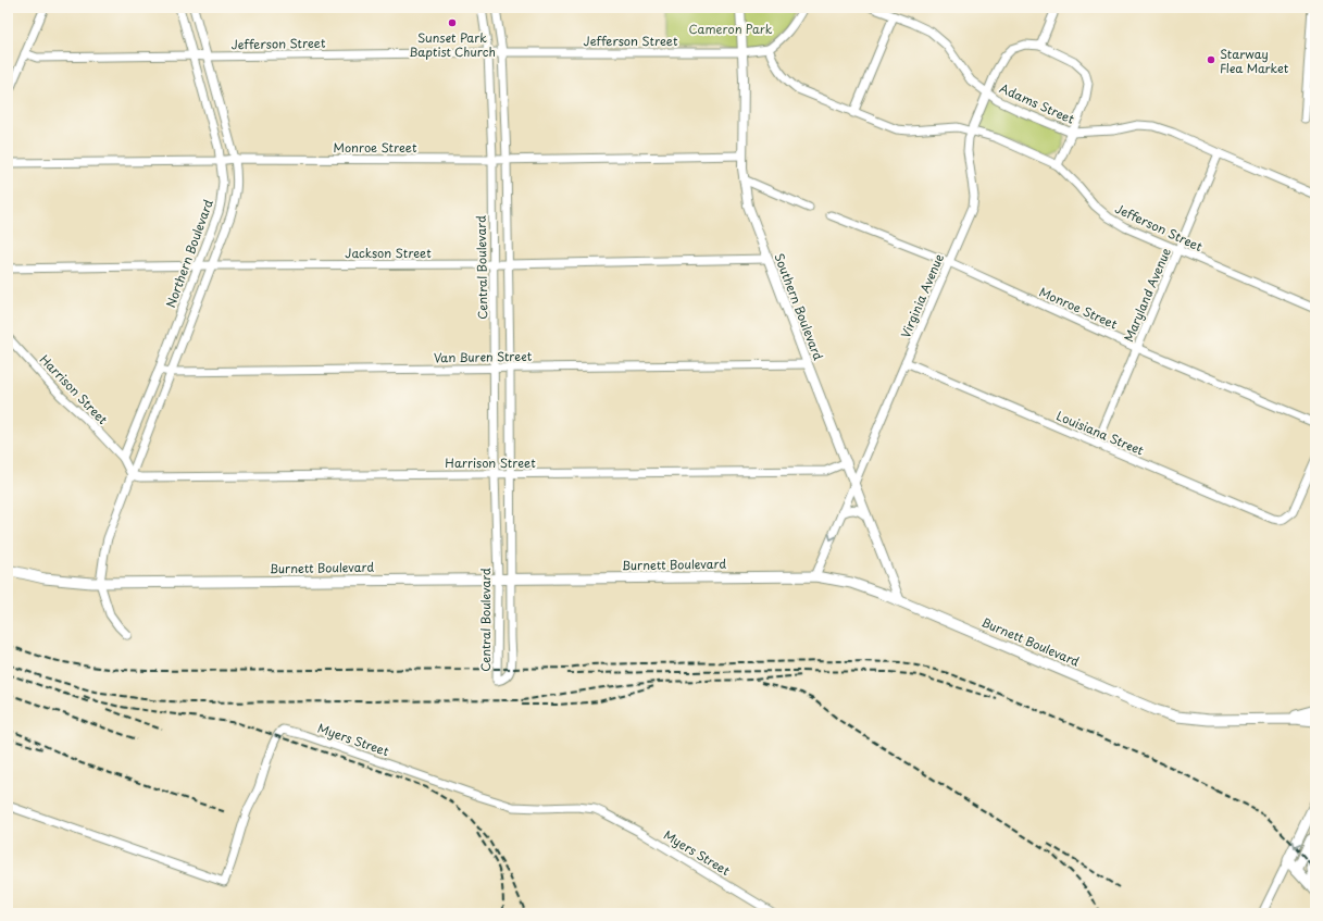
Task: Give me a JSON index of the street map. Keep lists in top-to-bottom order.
{
  "streets": {
    "main road": ["Burnett Boulevard"],
    "street": [
      "Jefferson Street",
      "Adams Street",
      "Monroe Street",
      "Jackson Street",
      "Northern Boulevard",
      "Central Boulevard",
      "Maryland Avenue",
      "Virginia Avenue",
      "Southern Boulevard",
      "Van Buren Street",
      "Harrison Street",
      "Louisiana Street",
      "Myers Street"
    ]
  },
  "crossings": [
    ["Jefferson Street", "Northern Boulevard"],
    ["Jefferson Street", "Central Boulevard"],
    ["Jefferson Street", "Maryland Avenue"],
    ["Jefferson Street", "Virginia Avenue"],
    ["Jefferson Street", "Southern Boulevard"],
    ["Adams Street", "Maryland Avenue"],
    ["Adams Street", "Virginia Avenue"],
    ["Monroe Street", "Northern Boulevard"],
    ["Monroe Street", "Central Boulevard"],
    ["Monroe Street", "Maryland Avenue"],
    ["Monroe Street", "Virginia Avenue"],
    ["Monroe Street", "Southern Boulevard"],
    ["Jackson Street", "Northern Boulevard"],
    ["Jackson Street", "Central Boulevard"],
    ["Jackson Street", "Southern Boulevard"],
    ["Northern Boulevard", "Van Buren Street"],
    ["Northern Boulevard", "Harrison Street"],
    ["Northern Boulevard", "Burnett Boulevard"],
    ["Central Boulevard", "Van Buren Street"],
    ["Central Boulevard", "Harrison Street"],
    ["Central Boulevard", "Burnett Boulevard"],
    ["Maryland Avenue", "Louisiana Street"],
    ["Virginia Avenue", "Southern Boulevard"],
    ["Virginia Avenue", "Louisiana Street"],
    ["Virginia Avenue", "Burnett Boulevard"],
    ["Southern Boulevard", "Van Buren Street"],
    ["Southern Boulevard", "Harrison Street"],
    ["Southern Boulevard", "Burnett Boulevard"]
  ],
  "parks": ["Cameron Park"],
  "places": ["Sunset Park Baptist Church", "Starway Flea Market"]
}
